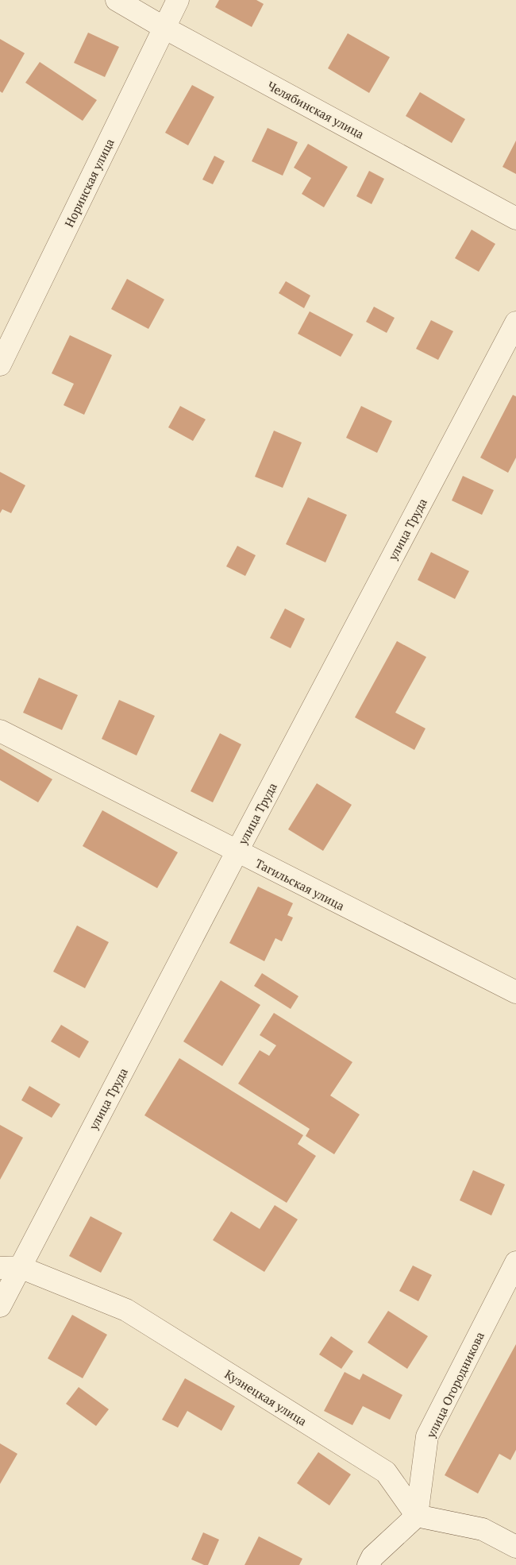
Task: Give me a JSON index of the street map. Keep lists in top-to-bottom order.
{
  "streets": {
    "street": [
      "Челябинская улица",
      "Норинская улица",
      "улица Труда",
      "Тагильская улица",
      "улица Огородникова",
      "Кузнецкая улица"
    ]
  },
  "crossings": [
    ["Челябинская улица", "Норинская улица"],
    ["улица Труда", "Тагильская улица"],
    ["улица Труда", "Кузнецкая улица"],
    ["улица Огородникова", "Кузнецкая улица"]
  ]
}
